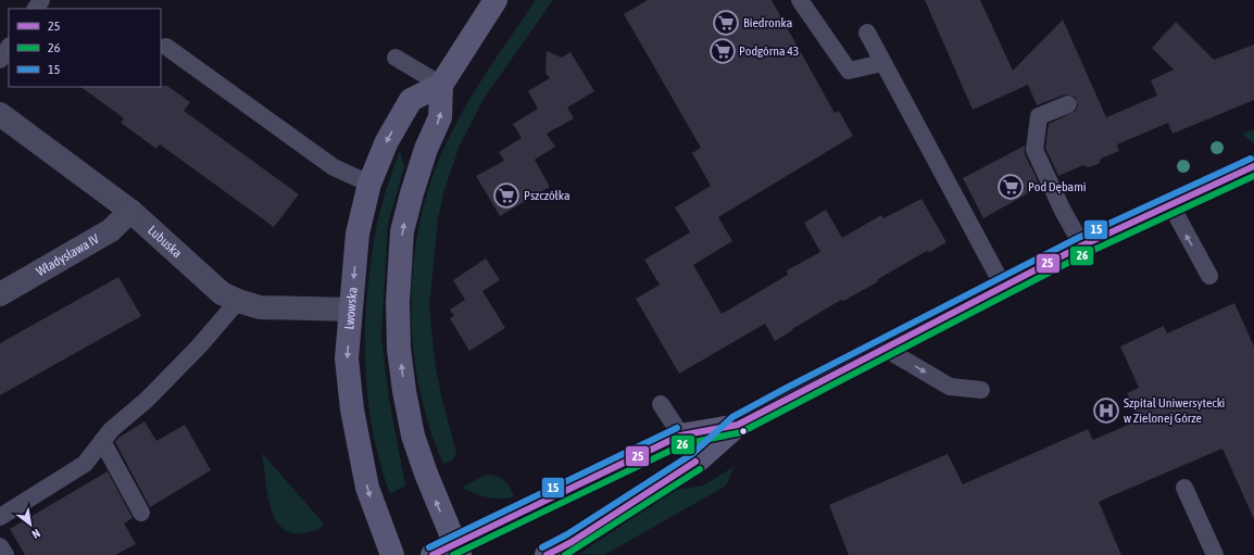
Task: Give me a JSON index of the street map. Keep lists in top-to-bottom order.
{
  "streets": {
    "street": ["Lubuska", "Władysława IV", "Lwowska"]
  },
  "crossings": [
    ["Lubuska", "Władysława IV"],
    ["Lubuska", "Lwowska"]
  ],
  "places": {
    "supermarket": [
      "Biedronka",
      "Podgórna 43",
      "Pod Dębami",
      "Pszczółka"
    ],
    "hospital": ["Szpital Uniwersytecki w Zielonej Górze"]
  },
  "lines": ["transit line 15", "transit line 25", "transit line 26"],
  "legend": ["25", "26", "15"],
  "north": "bottom right"
}
